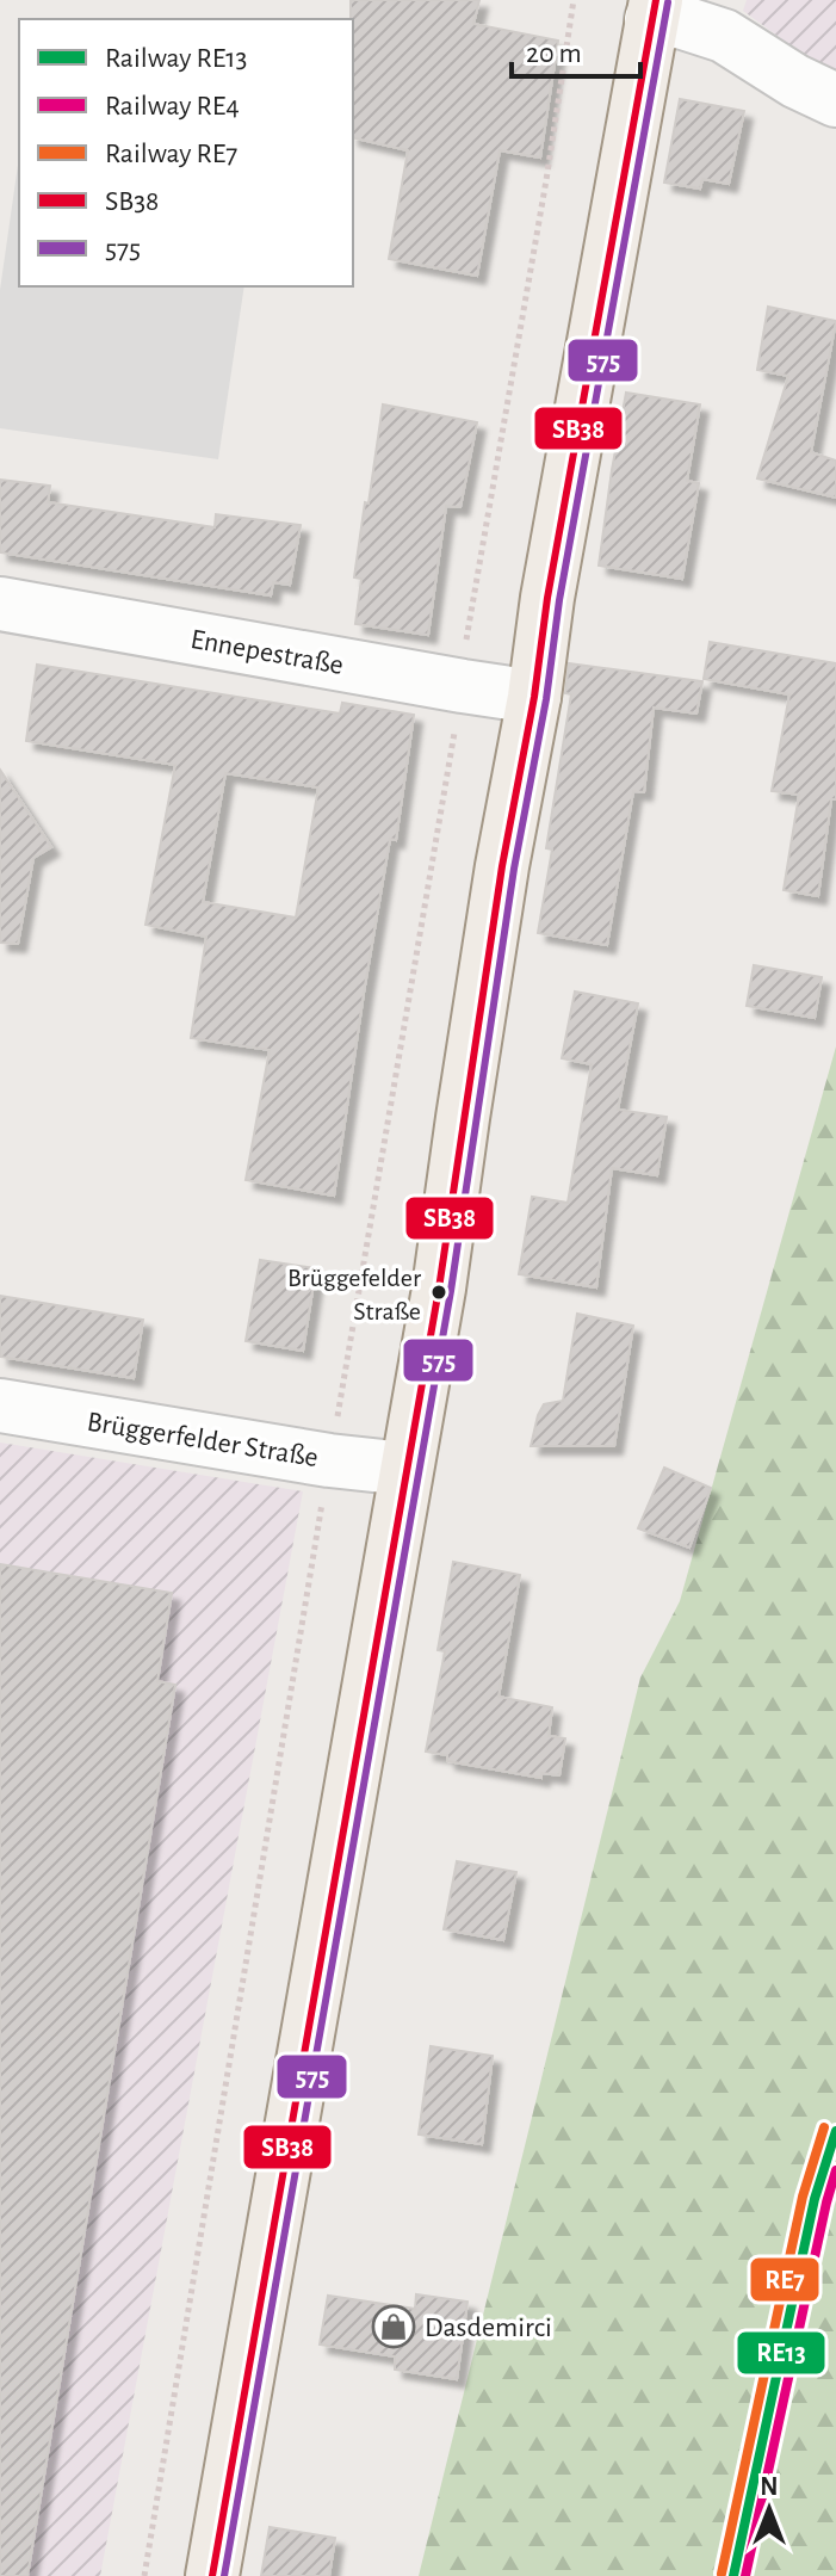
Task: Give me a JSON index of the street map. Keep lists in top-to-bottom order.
{
  "streets": {
    "street": ["Ennepestraße", "Brüggerfelder Straße"]
  },
  "places": {
    "other": ["Brüggefelder Straße"],
    "shop": ["Dasdemirci"]
  },
  "lines": [
    "transit line SB38",
    "transit line 575",
    "rail line RE7",
    "rail line RE13",
    "rail line RE4"
  ],
  "legend": [
    "Railway RE13",
    "Railway RE4",
    "Railway RE7",
    "SB38",
    "575"
  ],
  "scale_bar": "20 m",
  "north": "top"
}
